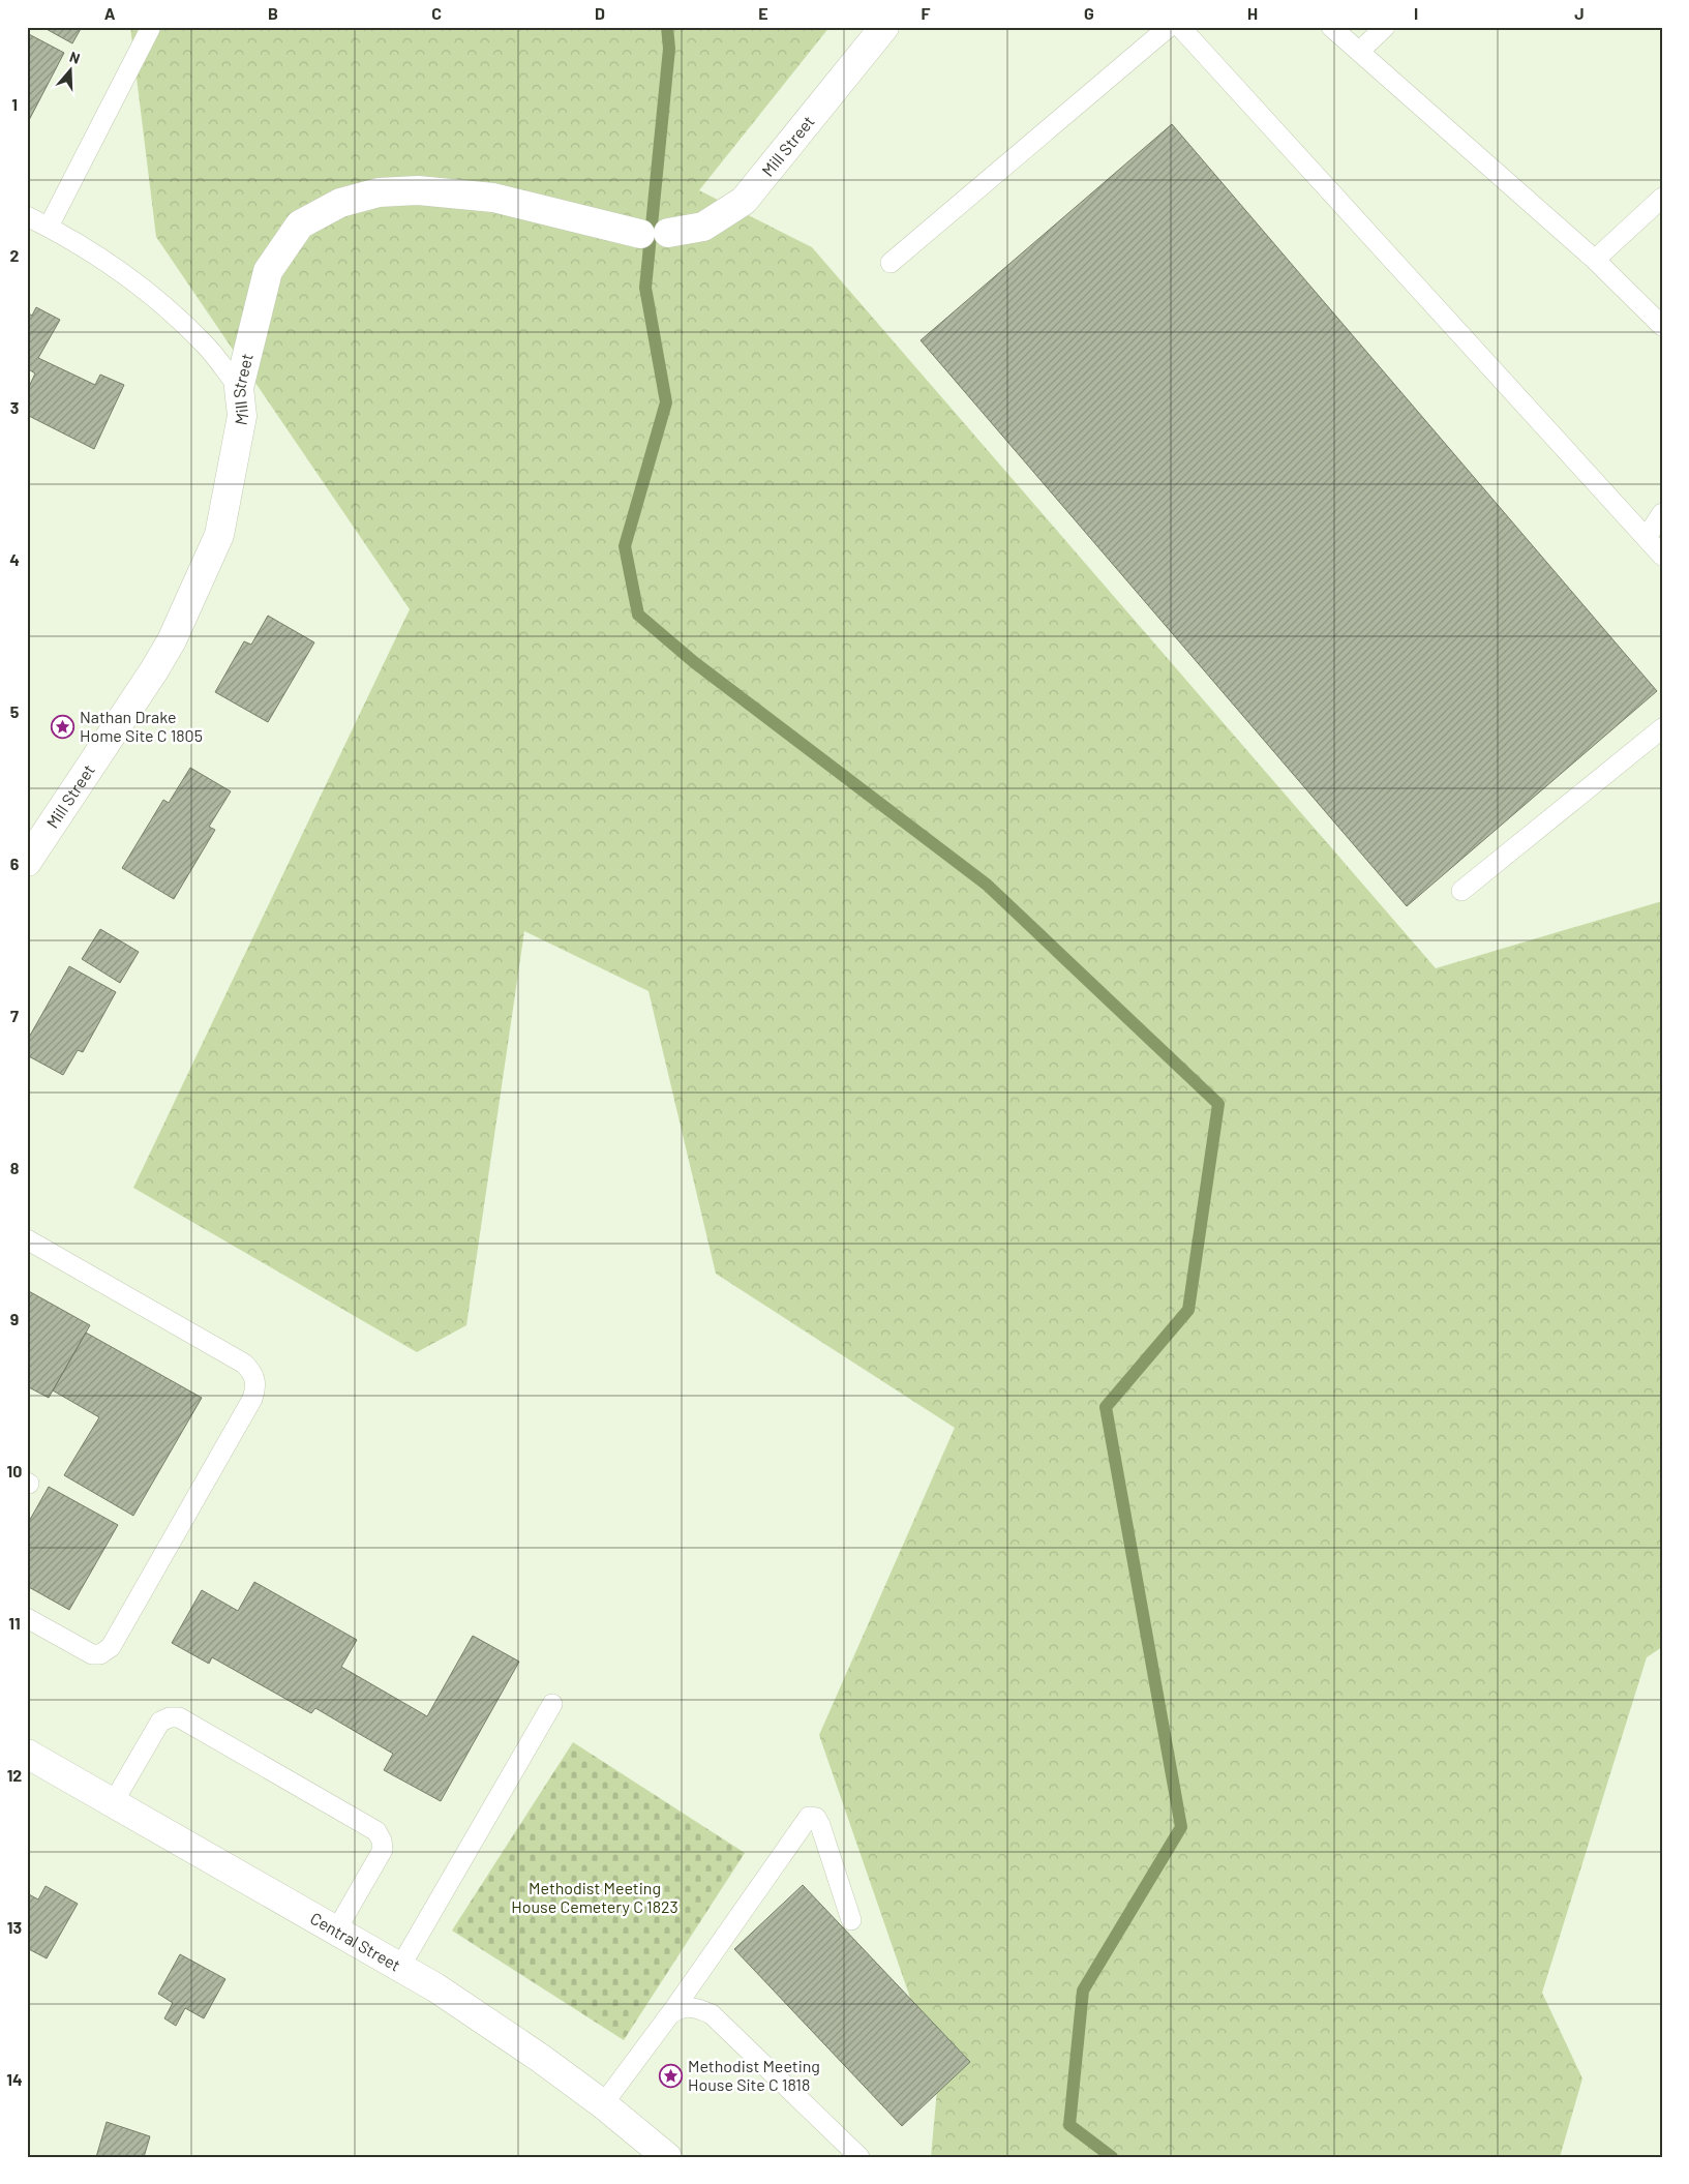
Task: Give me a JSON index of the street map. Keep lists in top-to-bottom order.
{
  "streets": {
    "street": ["Mill Street", "Central Street"]
  },
  "parks": ["Methodist Meeting House Cemetery C 1823"],
  "places": {
    "place": ["Nathan Drake Home Site C 1805", "Methodist Meeting House Site C 1818"]
  },
  "north": "top",
  "grid": {
    "columns": [
      "A",
      "B",
      "C",
      "D",
      "E",
      "F",
      "G",
      "H",
      "I",
      "J"
    ],
    "rows": [
      "1",
      "2",
      "3",
      "4",
      "5",
      "6",
      "7",
      "8",
      "9",
      "10",
      "11",
      "12",
      "13",
      "14"
    ]
  }
}
